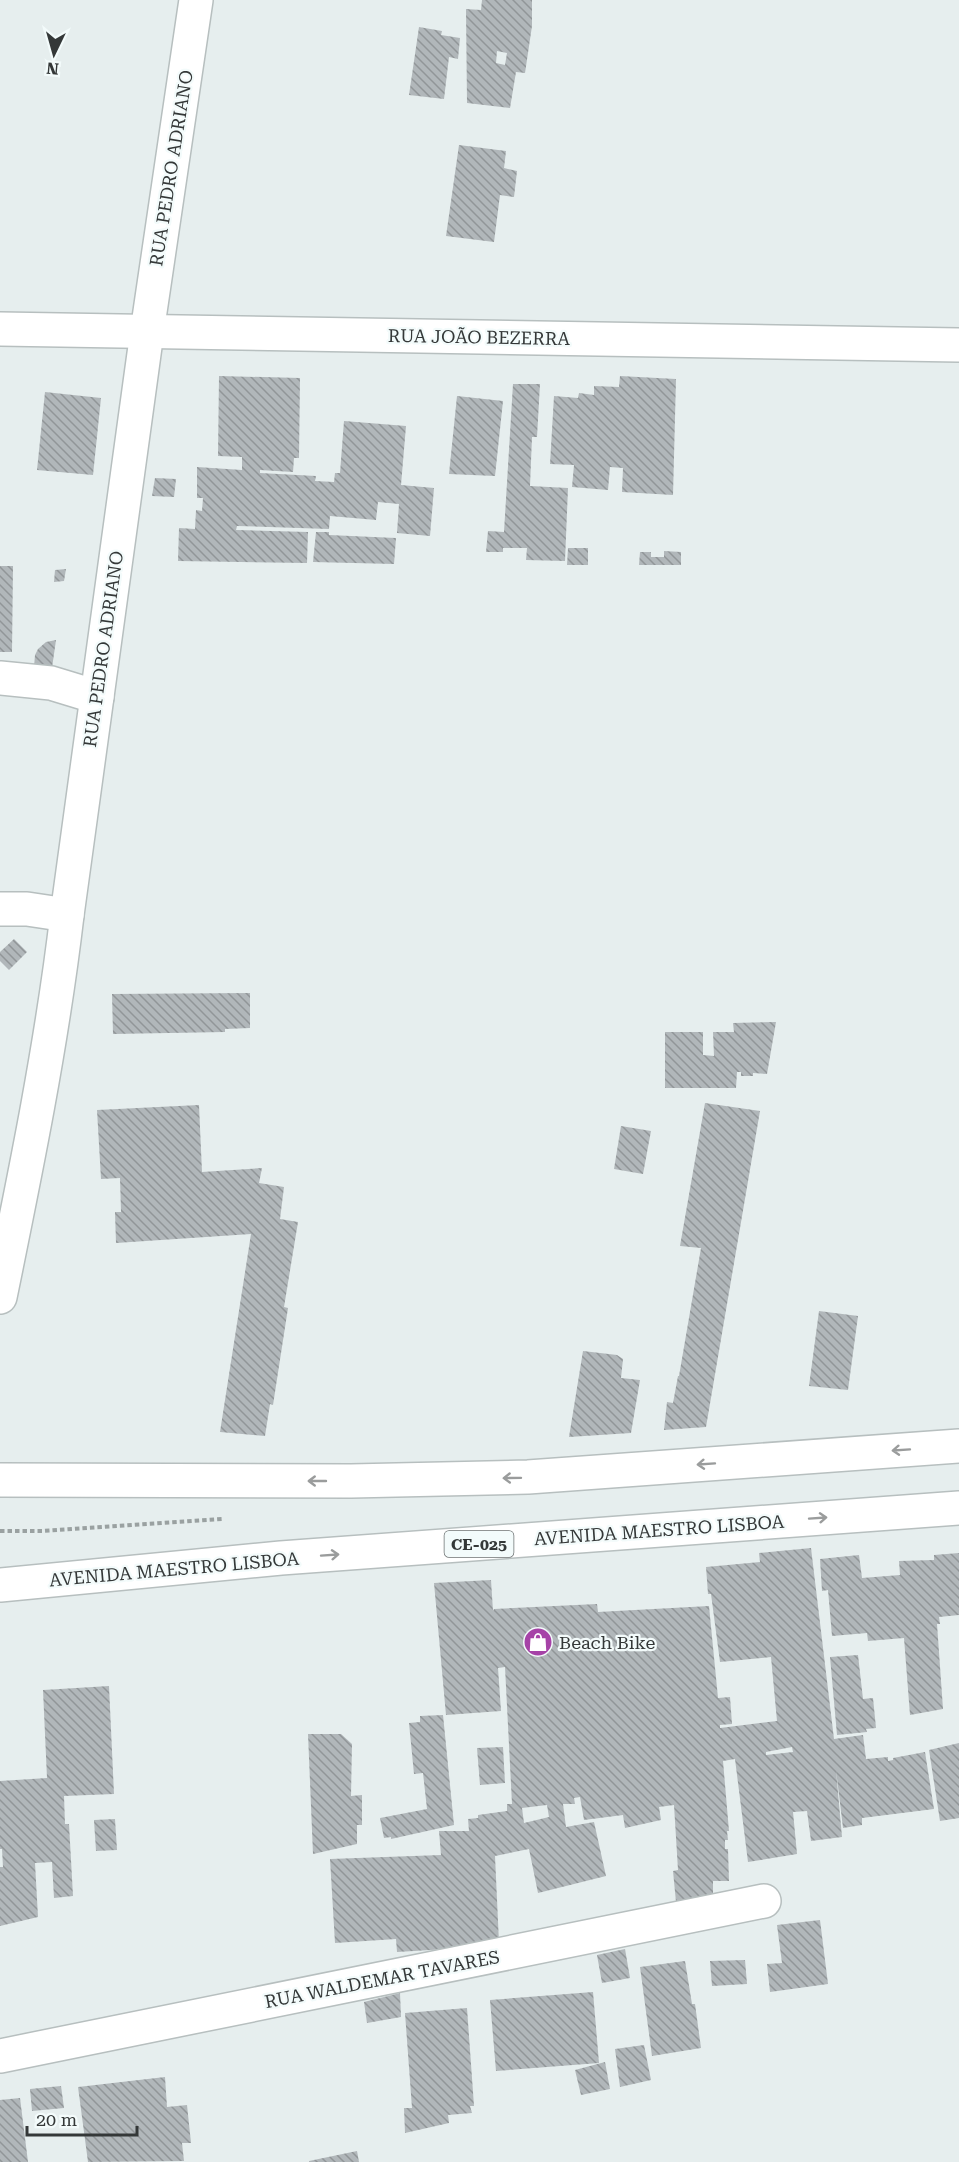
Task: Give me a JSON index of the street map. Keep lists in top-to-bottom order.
{
  "streets": {
    "main road": [
      "RUA PEDRO ADRIANO",
      "RUA JOÃO BEZERRA",
      "AVENIDA MAESTRO LISBOA",
      "CE-025",
      "RUA WALDEMAR TAVARES"
    ]
  },
  "crossings": [
    ["RUA PEDRO ADRIANO", "RUA JOÃO BEZERRA"]
  ],
  "places": {
    "shop": ["Beach Bike"]
  },
  "scale_bar": "20 m",
  "north": "bottom"
}
